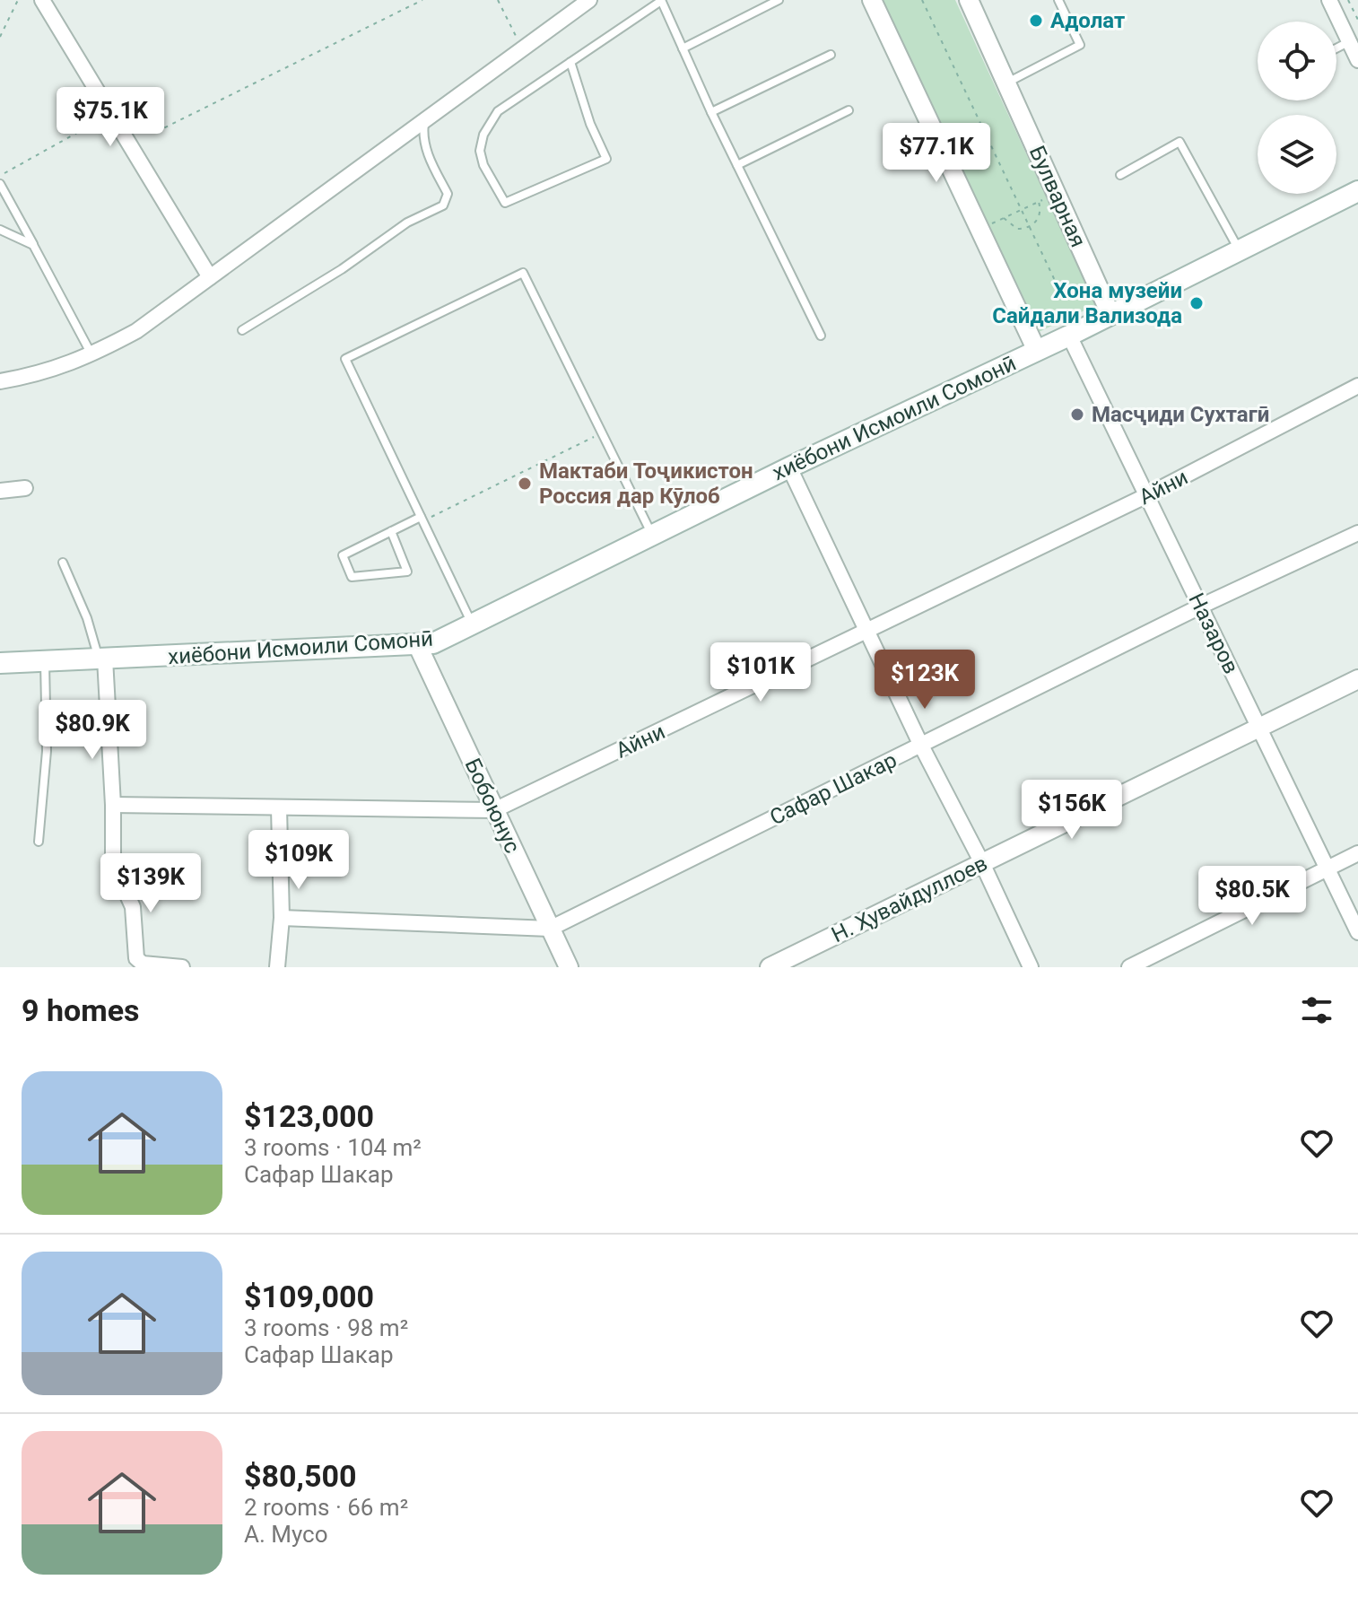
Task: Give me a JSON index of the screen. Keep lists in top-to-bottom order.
{
  "streets": {
    "main road": ["хиёбони Исмоили Сомонӣ"],
    "street": [
      "Булварная",
      "Айни",
      "Назаров",
      "Сафар Шакар",
      "Бобоюнус",
      "Н. Ҳувайдуллоев"
    ]
  },
  "crossings": [
    ["Булварная", "хиёбони Исмоили Сомонӣ"],
    ["хиёбони Исмоили Сомонӣ", "Назаров"],
    ["хиёбони Исмоили Сомонӣ", "Бобоюнус"],
    ["Айни", "Назаров"],
    ["Айни", "Бобоюнус"],
    ["Назаров", "Сафар Шакар"],
    ["Назаров", "Н. Ҳувайдуллоев"],
    ["Сафар Шакар", "Бобоюнус"]
  ],
  "places": [
    "Адолат",
    "Хона музейи Сайдали Вализода",
    "Масҷиди Сухтагӣ",
    "Мактаби Тоҷикистон Россия дар Кӯлоб"
  ],
  "page": {
    "price": [
      "$75.1K",
      "$77.1K",
      "$101K",
      "$123K",
      "$80.9K",
      "$156K",
      "$109K",
      "$139K",
      "$80.5K"
    ],
    "heading": "9 homes",
    "list": [
      {
        "name": "$123,000",
        "note": "3 rooms · 104 m² · Сафар Шакар"
      },
      {
        "name": "$109,000",
        "note": "3 rooms · 98 m² · Сафар Шакар"
      },
      {
        "name": "$80,500",
        "note": "2 rooms · 66 m² · А. Мусо"
      }
    ]
  }
}
